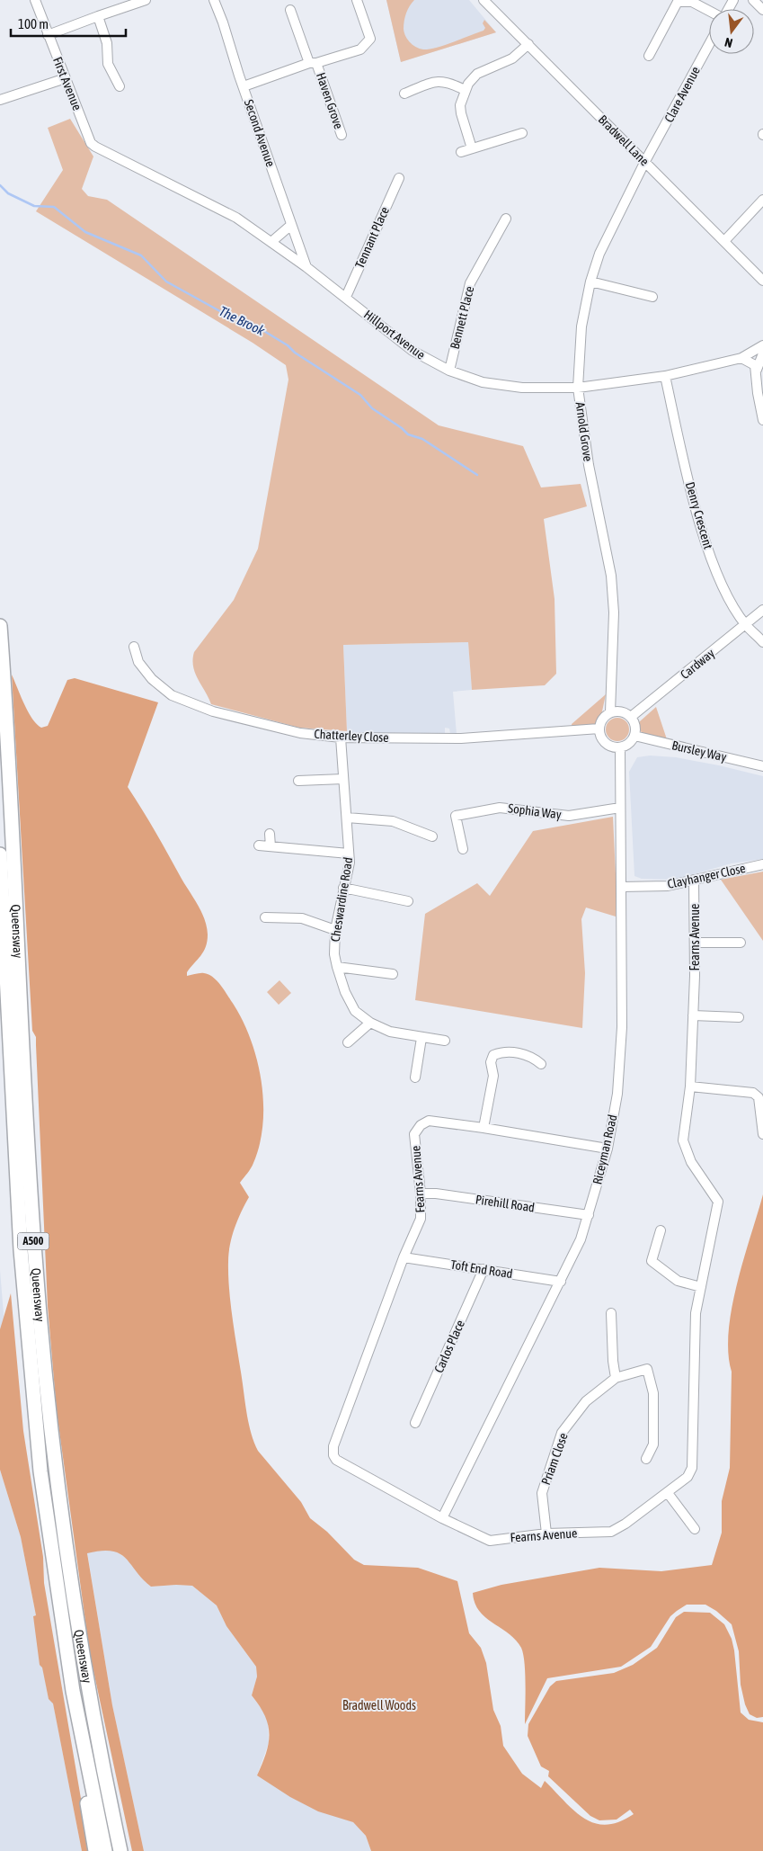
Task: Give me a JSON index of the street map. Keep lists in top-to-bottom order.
{
  "streets": {
    "highway": ["Queensway", "A500"],
    "street": [
      "First Avenue",
      "Clare Avenue",
      "Haven Grove",
      "Second Avenue",
      "Bradwell Lane",
      "Tennant Place",
      "Bennett Place",
      "Hillport Avenue",
      "Arnold Grove",
      "Denry Crescent",
      "Cardway",
      "Chatterley Close",
      "Bursley Way",
      "Sophia Way",
      "Clayhanger Close",
      "Cheswardine Road",
      "Fearns Avenue",
      "Riceyman Road",
      "Pirehill Road",
      "Toft End Road",
      "Carlos Place",
      "Priam Close"
    ]
  },
  "crossings": [
    ["First Avenue", "Hillport Avenue"],
    ["Clare Avenue", "Bradwell Lane"],
    ["Clare Avenue", "Arnold Grove"],
    ["Haven Grove", "Second Avenue"],
    ["Second Avenue", "Hillport Avenue"],
    ["Bradwell Lane", "Arnold Grove"],
    ["Tennant Place", "Hillport Avenue"],
    ["Bennett Place", "Hillport Avenue"],
    ["Hillport Avenue", "Arnold Grove"],
    ["Hillport Avenue", "Denry Crescent"],
    ["Arnold Grove", "Cardway"],
    ["Arnold Grove", "Chatterley Close"],
    ["Arnold Grove", "Bursley Way"],
    ["Arnold Grove", "Riceyman Road"],
    ["Denry Crescent", "Cardway"],
    ["Cardway", "Chatterley Close"],
    ["Cardway", "Bursley Way"],
    ["Cardway", "Riceyman Road"],
    ["Chatterley Close", "Bursley Way"],
    ["Chatterley Close", "Cheswardine Road"],
    ["Chatterley Close", "Riceyman Road"],
    ["Bursley Way", "Riceyman Road"],
    ["Sophia Way", "Riceyman Road"],
    ["Clayhanger Close", "Fearns Avenue"],
    ["Clayhanger Close", "Riceyman Road"],
    ["Fearns Avenue", "Riceyman Road"],
    ["Fearns Avenue", "Pirehill Road"],
    ["Fearns Avenue", "Toft End Road"],
    ["Fearns Avenue", "Priam Close"],
    ["Riceyman Road", "Pirehill Road"],
    ["Riceyman Road", "Toft End Road"],
    ["Toft End Road", "Carlos Place"]
  ],
  "water": ["The Brook"],
  "parks": ["Bradwell Woods"],
  "scale_bar": "100 m",
  "north": "bottom"
}
